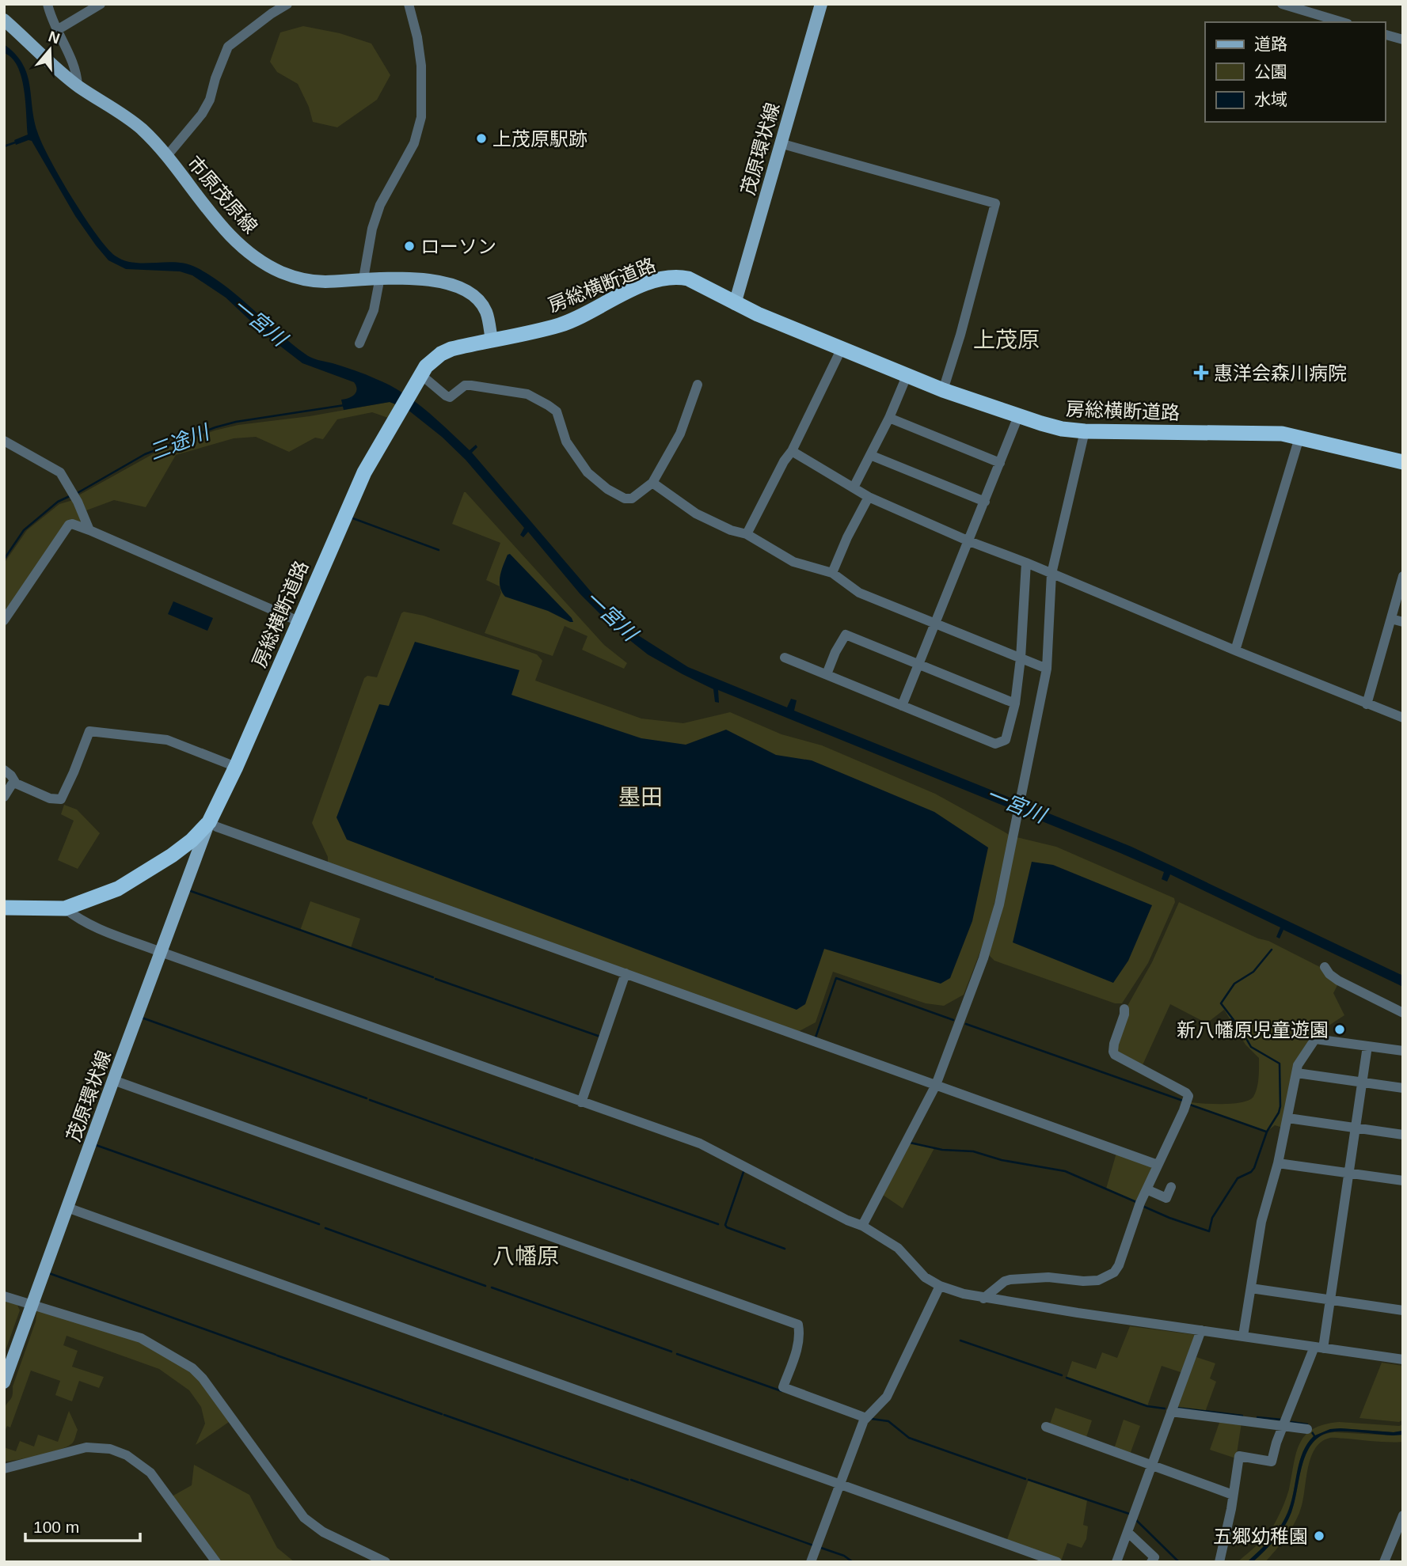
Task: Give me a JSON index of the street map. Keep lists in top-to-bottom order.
{
  "streets": {
    "highway": ["房総横断道路"],
    "main road": ["茂原環状線", "市原茂原線"]
  },
  "crossings": [
    ["茂原環状線", "房総横断道路"],
    ["市原茂原線", "房総横断道路"]
  ],
  "districts": ["上茂原", "墨田", "八幡原"],
  "water": ["一宮川", "三途川"],
  "places": {
    "other": [
      "上茂原駅跡",
      "ローソン",
      "新八幡原児童遊園",
      "五郷幼稚園"
    ],
    "health": ["惠洋会森川病院"]
  },
  "legend": ["道路", "公園", "水域"],
  "scale_bar": "100 m",
  "north": "top"
}
